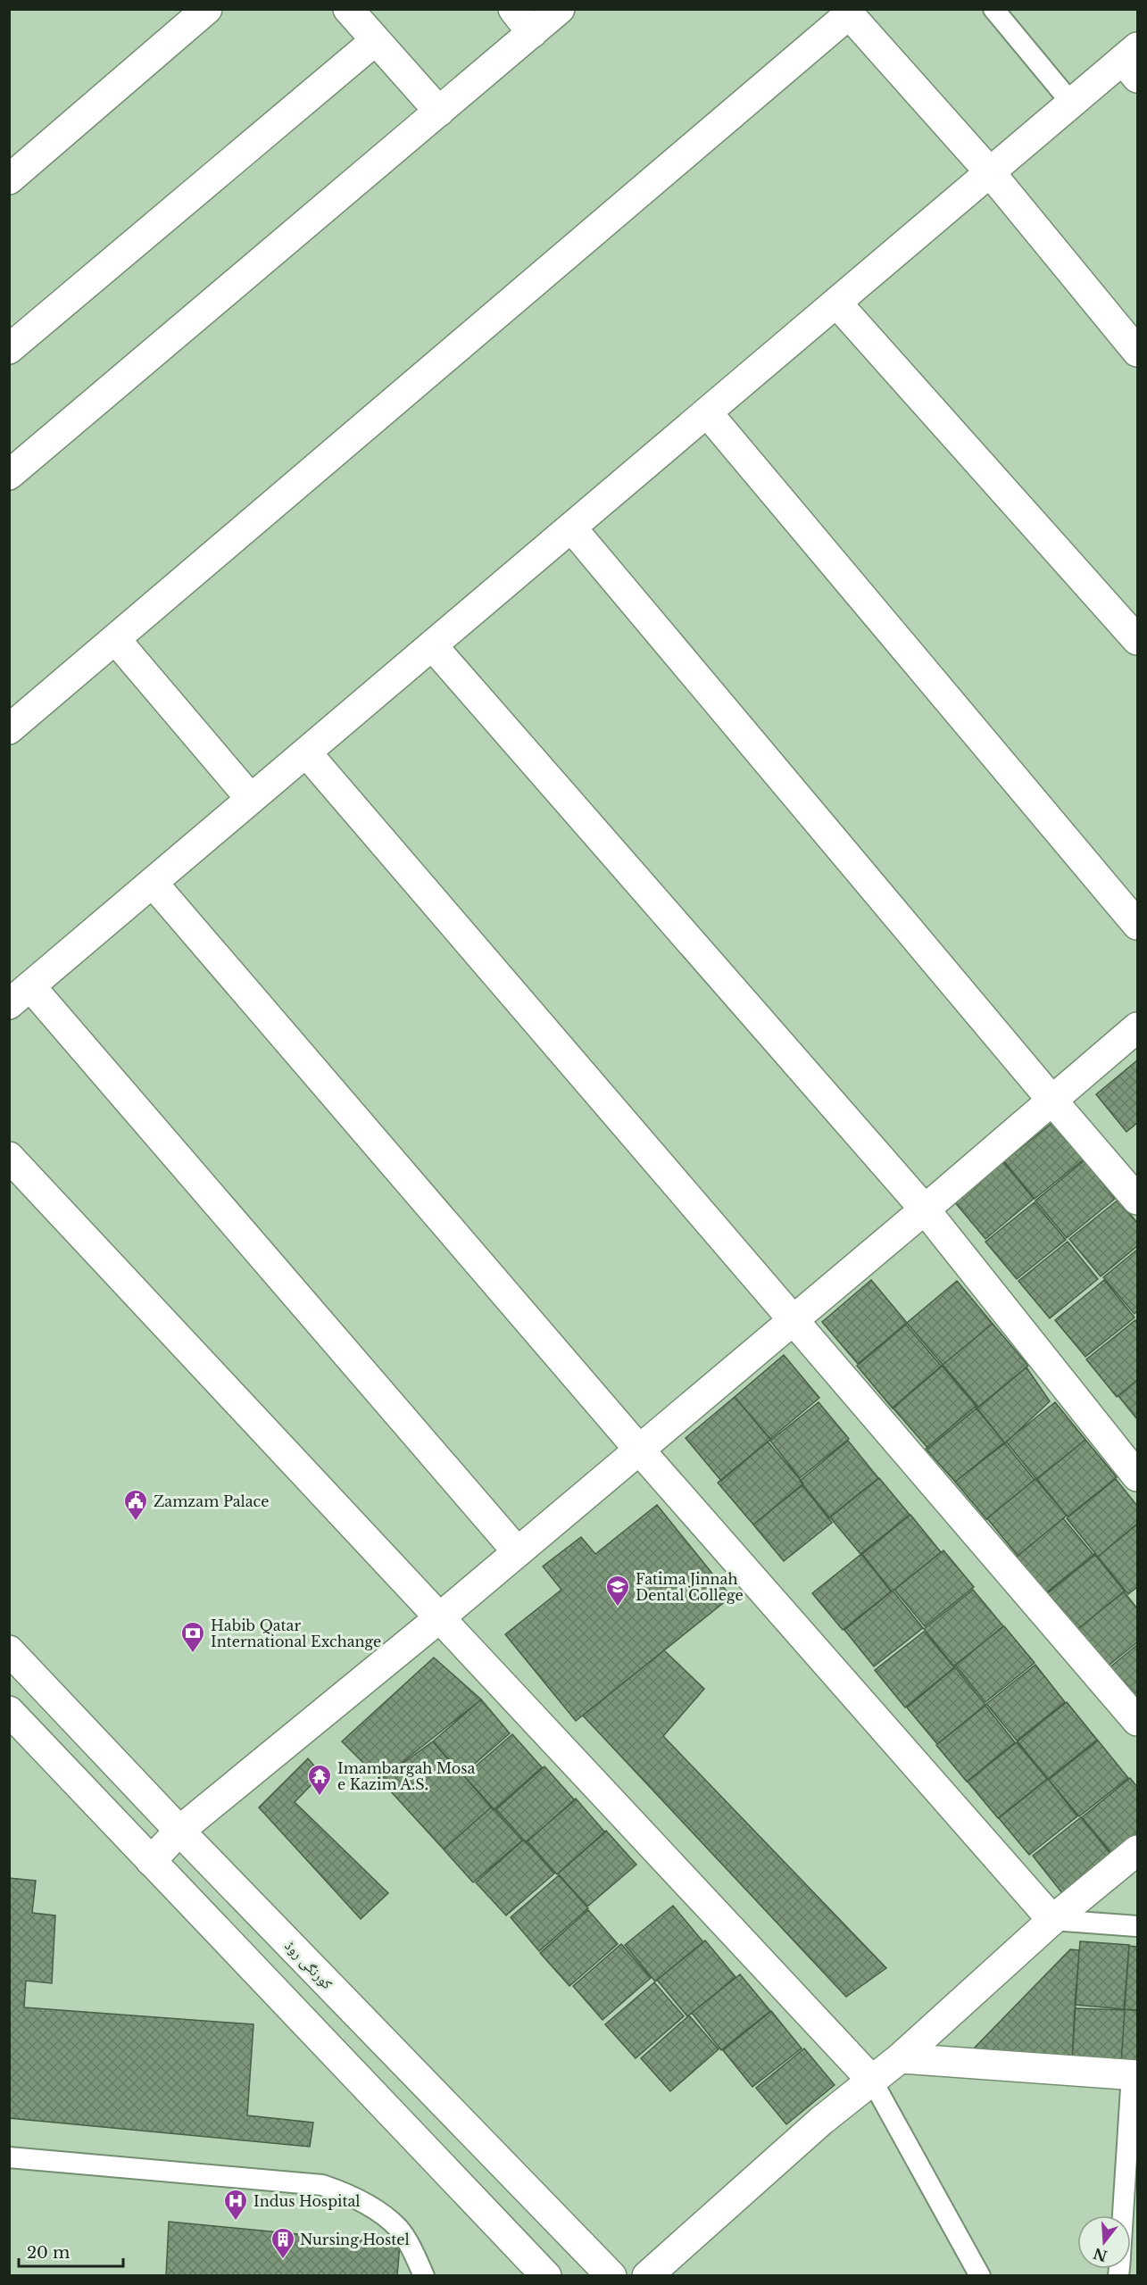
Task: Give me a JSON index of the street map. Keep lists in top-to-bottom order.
{
  "streets": {
    "street": ["کورنگی روڈ"]
  },
  "places": {
    "public building": ["Zamzam Palace"],
    "school or university": ["Fatima Jinnah Dental College"],
    "bank": ["Habib Qatar International Exchange"],
    "temple": ["Imambargah Mosa e Kazim A.S."],
    "hospital": ["Indus Hospital"],
    "building": ["Nursing Hostel"]
  },
  "scale_bar": "20 m",
  "north": "bottom"
}
